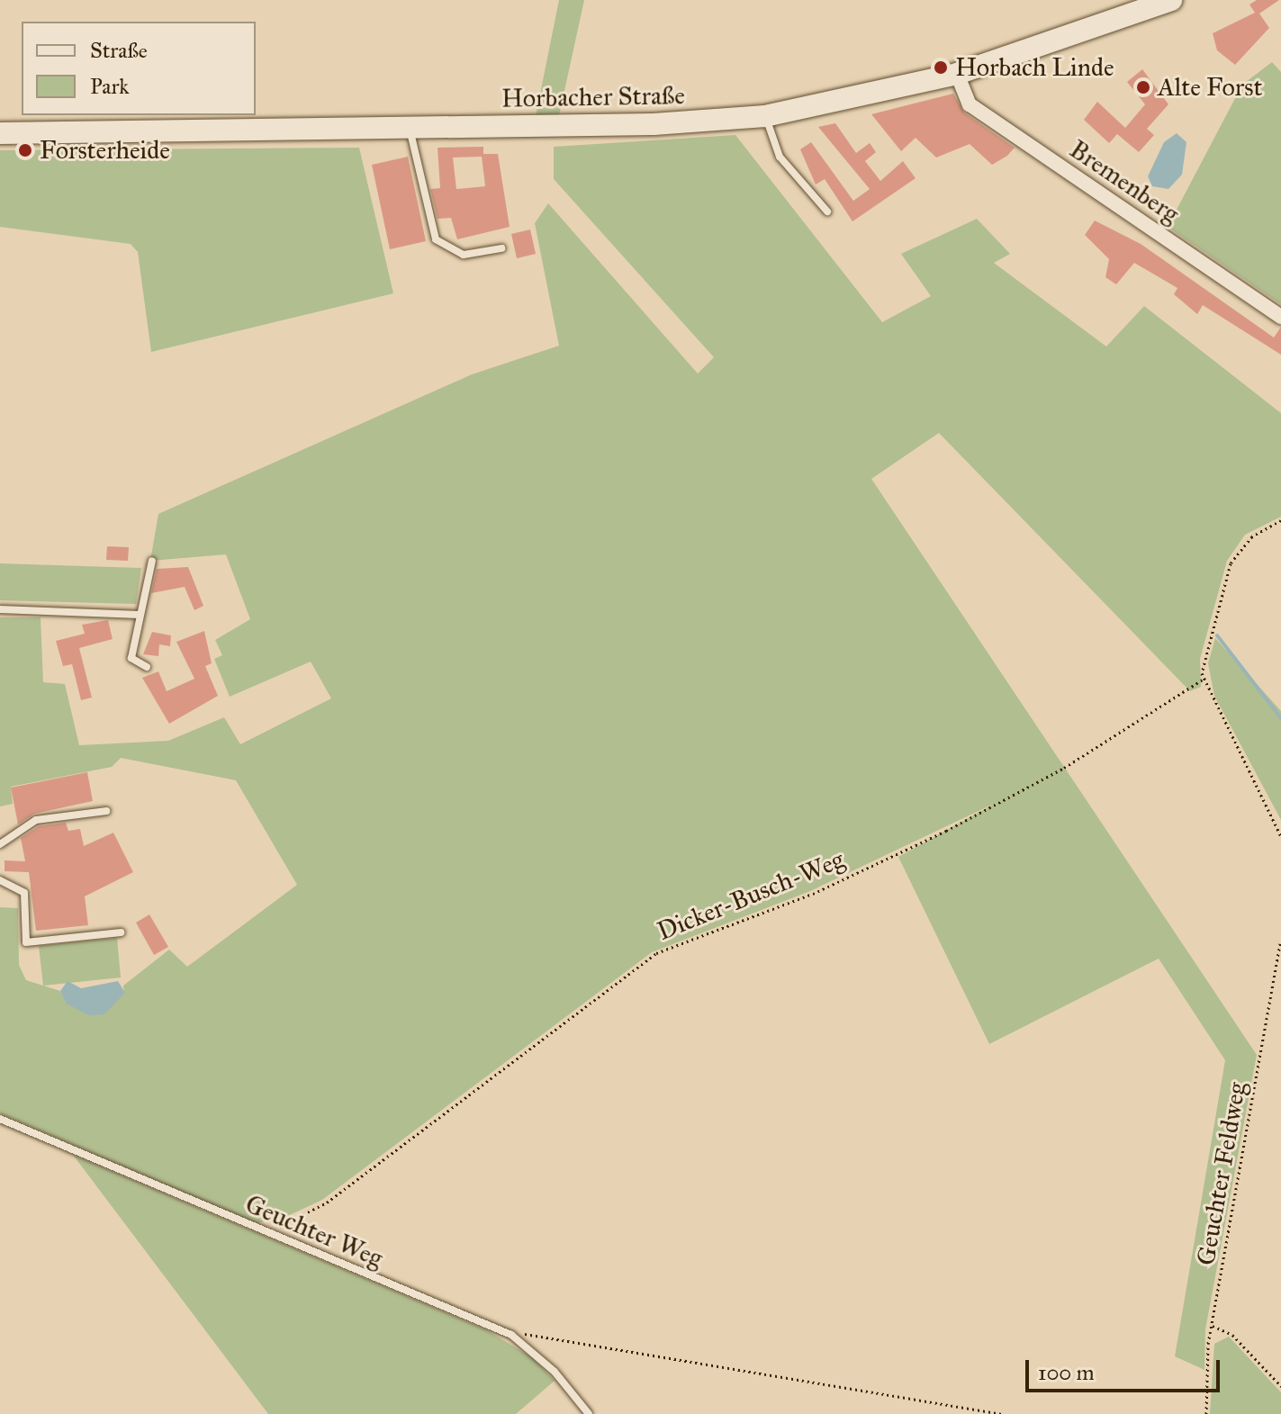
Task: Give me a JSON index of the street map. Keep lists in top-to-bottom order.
{
  "streets": {
    "main road": ["Horbacher Straße"],
    "street": ["Bremenberg"],
    "lane": ["Geuchter Weg"],
    "path": ["Dicker-Busch-Weg", "Geuchter Feldweg"]
  },
  "crossings": [
    ["Horbacher Straße", "Bremenberg"],
    ["Dicker-Busch-Weg", "Geuchter Weg"]
  ],
  "places": ["Horbach Linde", "Alte Forst", "Forsterheide"],
  "legend": ["Straße", "Park"],
  "scale_bar": "100 m"
}
